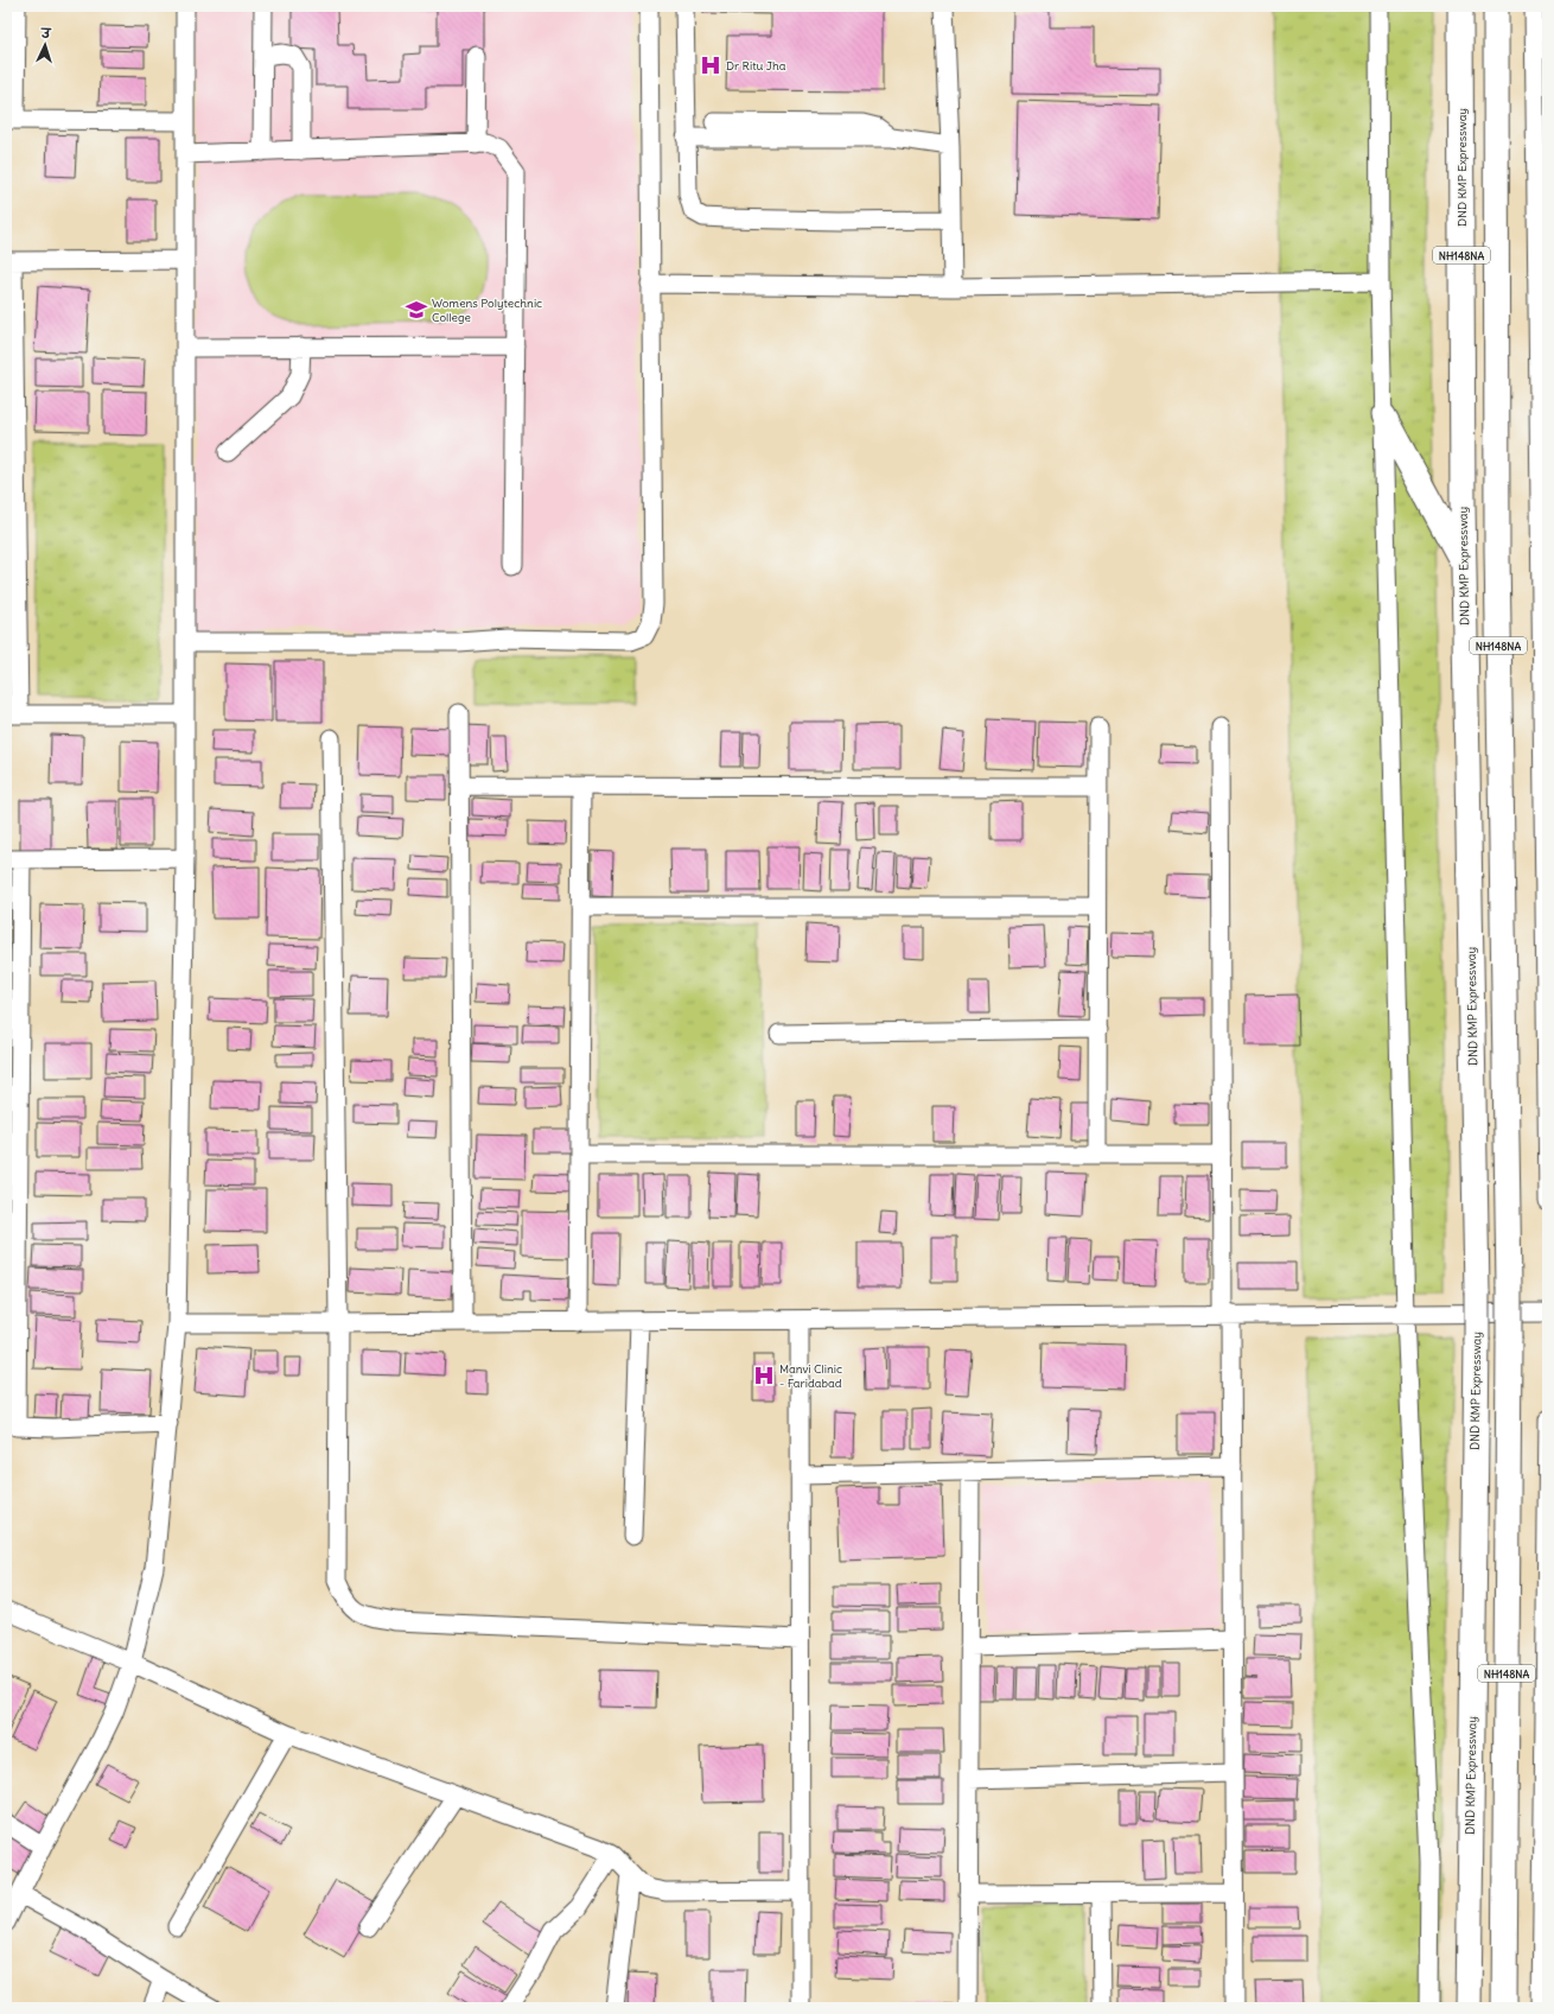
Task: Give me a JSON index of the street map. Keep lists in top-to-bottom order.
{
  "streets": {
    "highway": ["DND KMP Expressway", "NH148NA"]
  },
  "places": {
    "hospital": ["Dr Ritu Jha", "Manvi Clinic - Faridabad"],
    "school or university": ["Womens Polytechnic College"]
  },
  "north": "top"
}
